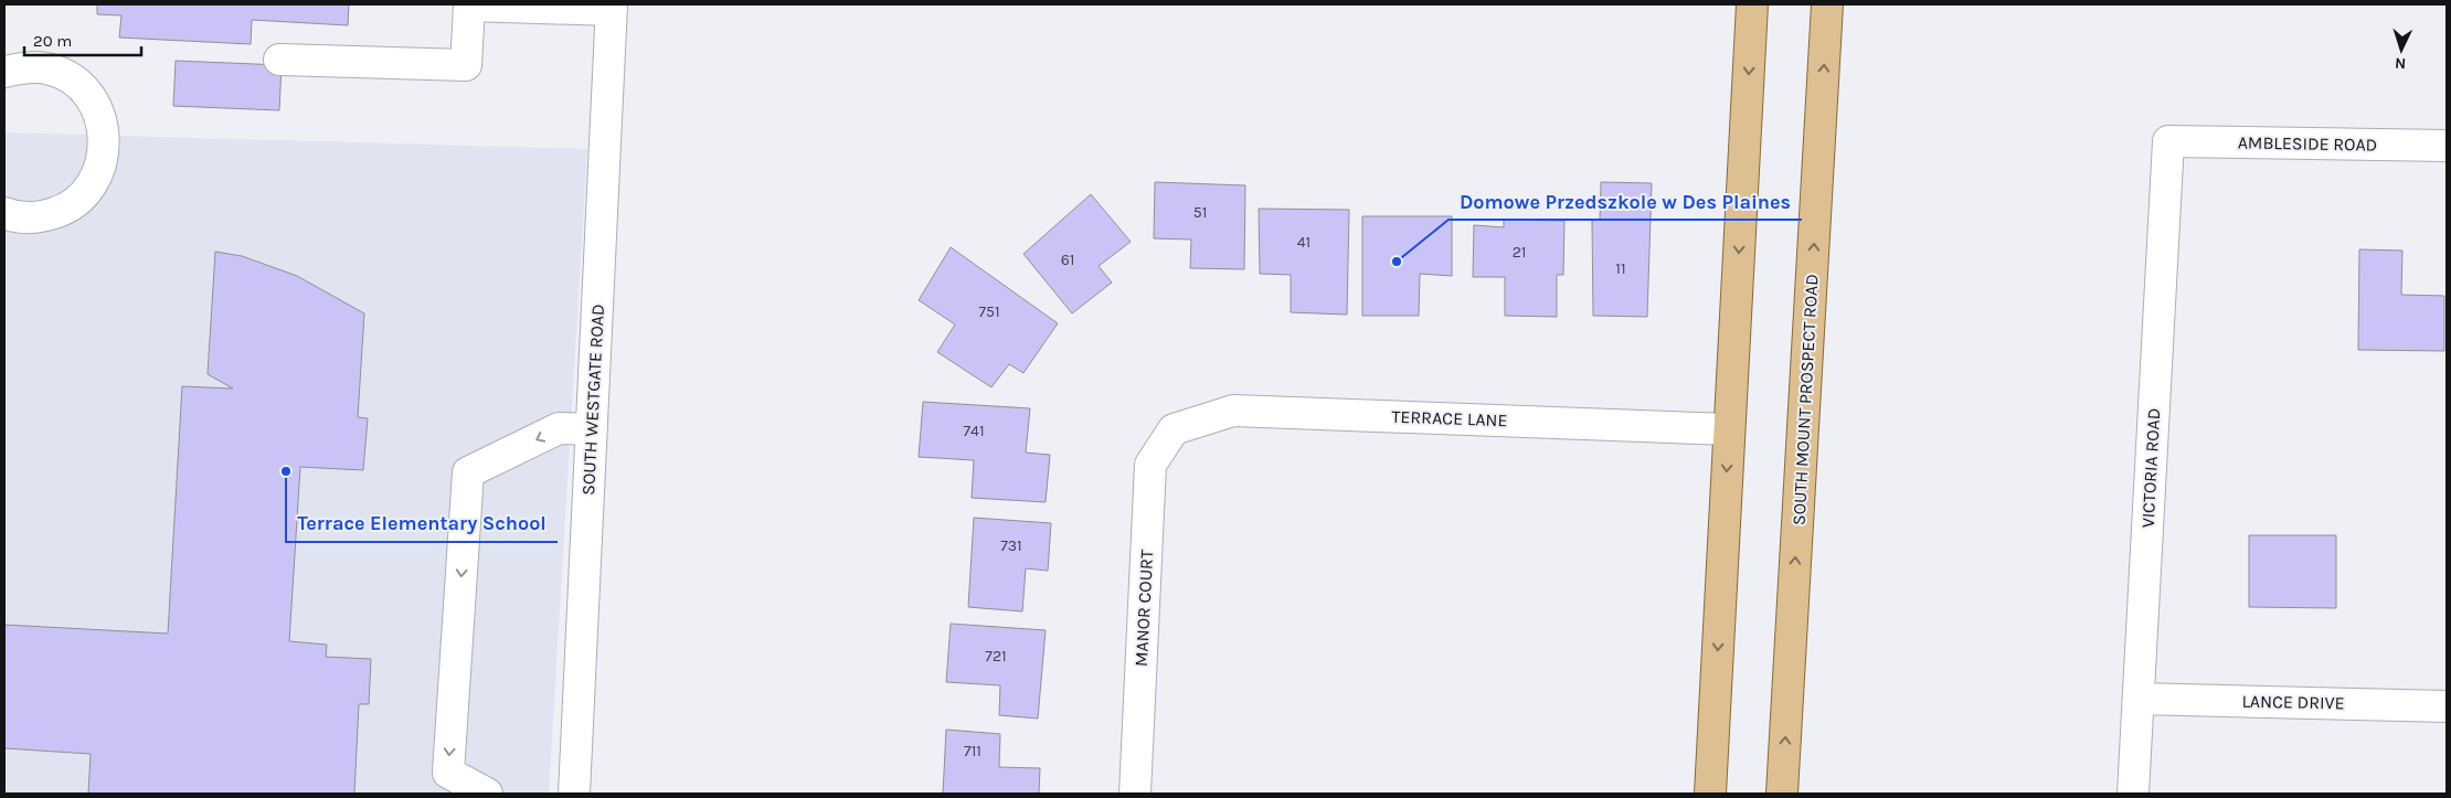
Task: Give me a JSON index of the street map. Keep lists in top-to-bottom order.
{
  "streets": {
    "main road": ["SOUTH MOUNT PROSPECT ROAD"],
    "street": [
      "AMBLESIDE ROAD",
      "SOUTH WESTGATE ROAD",
      "TERRACE LANE",
      "VICTORIA ROAD",
      "MANOR COURT",
      "LANCE DRIVE"
    ]
  },
  "crossings": [
    ["AMBLESIDE ROAD", "VICTORIA ROAD"],
    ["TERRACE LANE", "MANOR COURT"],
    ["VICTORIA ROAD", "LANCE DRIVE"]
  ],
  "places": ["Domowe Przedszkole w Des Plaines", "Terrace Elementary School"],
  "house_numbers": [
    "51",
    "41",
    "21",
    "61",
    "11",
    "751",
    "741",
    "731",
    "721",
    "711"
  ],
  "scale_bar": "20 m",
  "north": "bottom"
}
